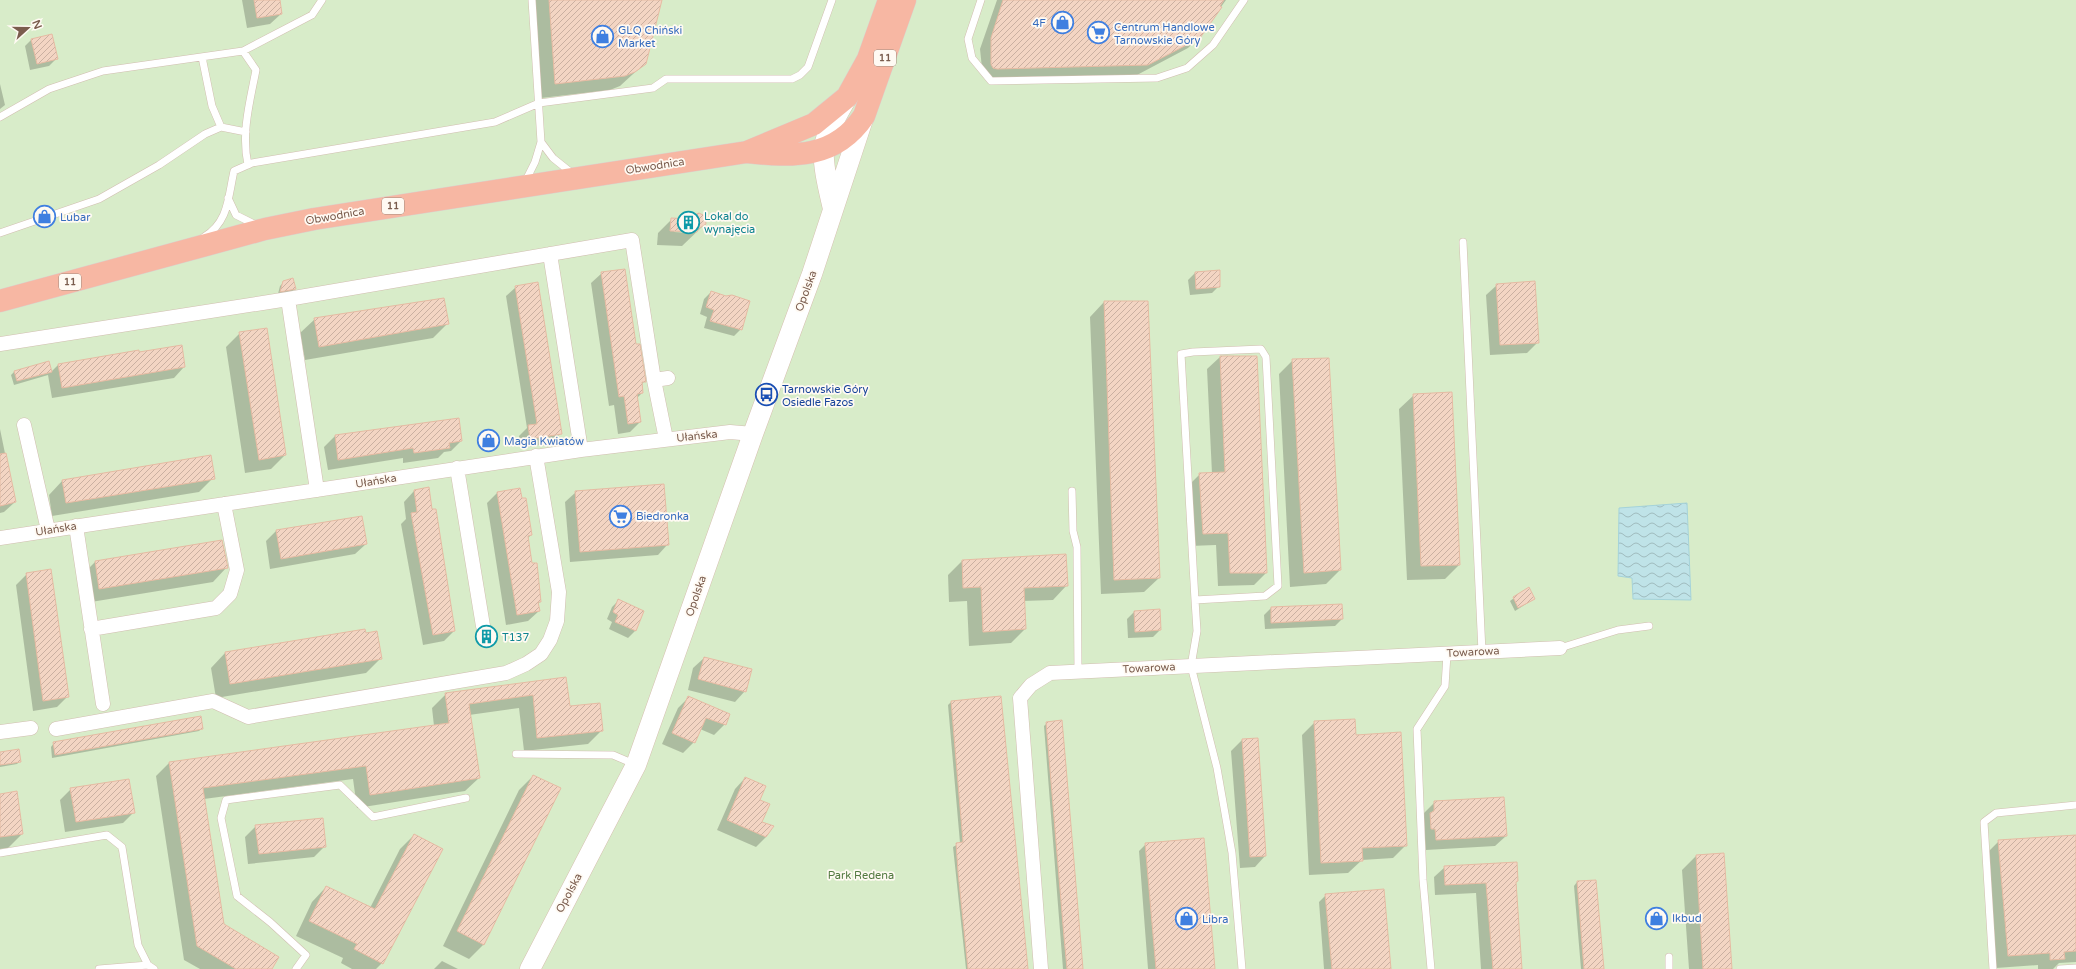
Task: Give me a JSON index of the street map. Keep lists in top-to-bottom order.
{
  "streets": {
    "highway": ["11", "Obwodnica"],
    "street": ["Opolska", "Ułańska", "Towarowa"]
  },
  "crossings": [
    ["11", "Obwodnica"],
    ["Obwodnica", "Opolska"],
    ["Opolska", "Ułańska"]
  ],
  "parks": ["Park Redena"],
  "places": {
    "shop": [
      "4F",
      "GLQ Chiński Market",
      "Lubar",
      "Magia Kwiatów",
      "Ikbud",
      "Libra"
    ],
    "supermarket": ["Centrum Handlowe Tarnowskie Góry", "Biedronka"],
    "building": ["Lokal do wynajęcia", "T137"],
    "bus stop": ["Tarnowskie Góry Osiedle Fazos"]
  },
  "north": "right"
}
